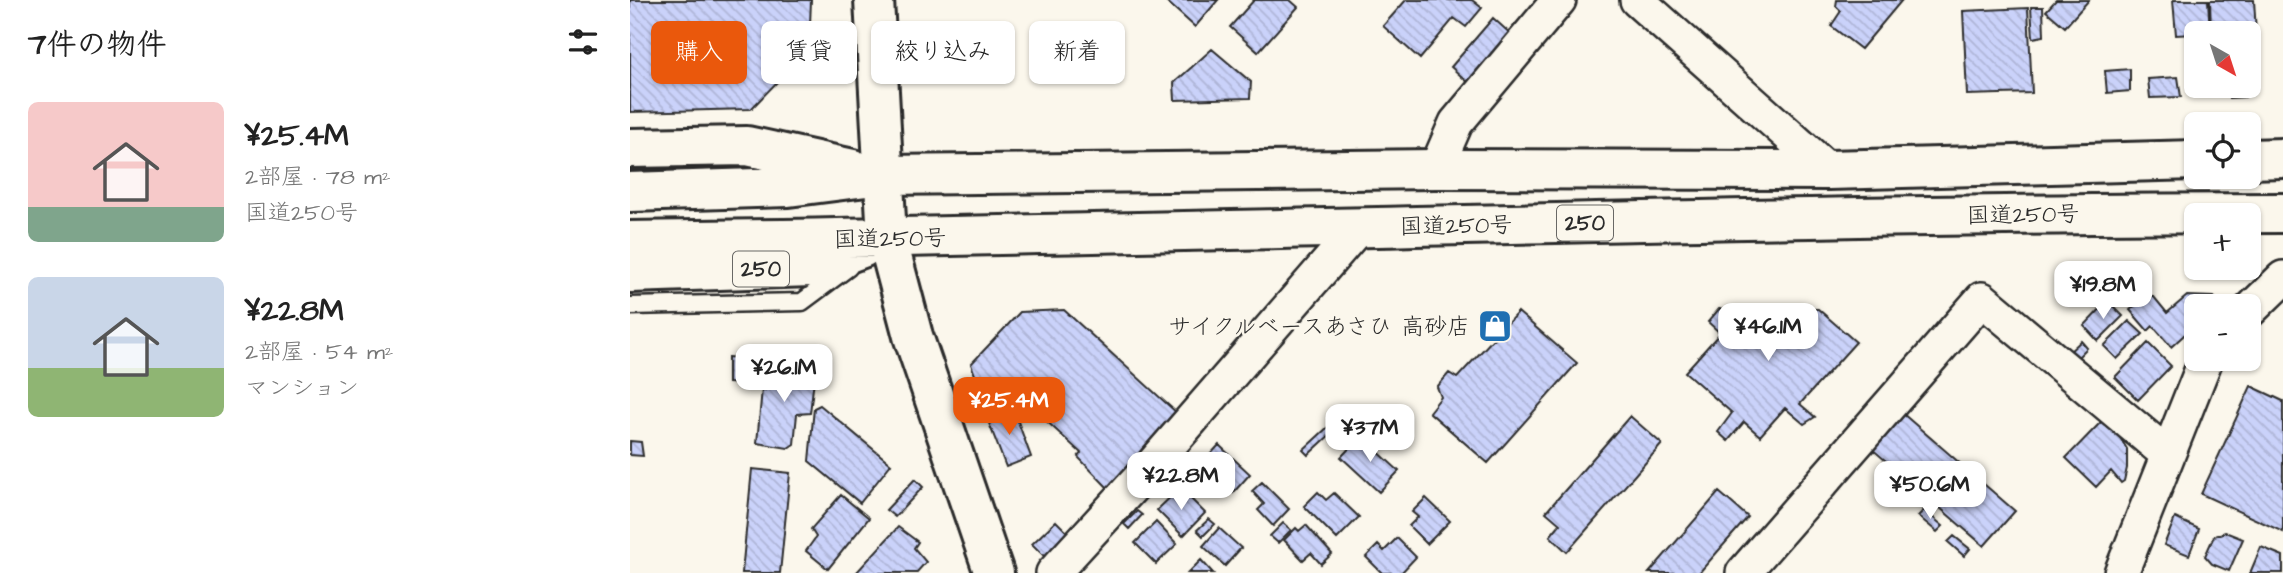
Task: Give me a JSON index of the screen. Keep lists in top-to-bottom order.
{
  "streets": {
    "main road": ["国道250号", "250"]
  },
  "crossings": [
    ["国道250号", "250"]
  ],
  "places": {
    "shop": ["サイクルベースあさひ 高砂店"]
  },
  "north": "bottom right",
  "page": {
    "heading": "7件の物件",
    "map_buttons": ["+", "−"],
    "chip": [
      "購入",
      "賃貸",
      "絞り込み",
      "新着"
    ],
    "list": [
      {
        "name": "¥25.4M",
        "note": "2部屋 · 78 m² · 国道250号"
      },
      {
        "name": "¥22.8M",
        "note": "2部屋 · 54 m² · マンション"
      }
    ],
    "price": [
      "¥19.8M",
      "¥46.1M",
      "¥26.1M",
      "¥25.4M",
      "¥37M",
      "¥22.8M",
      "¥50.6M"
    ]
  }
}
